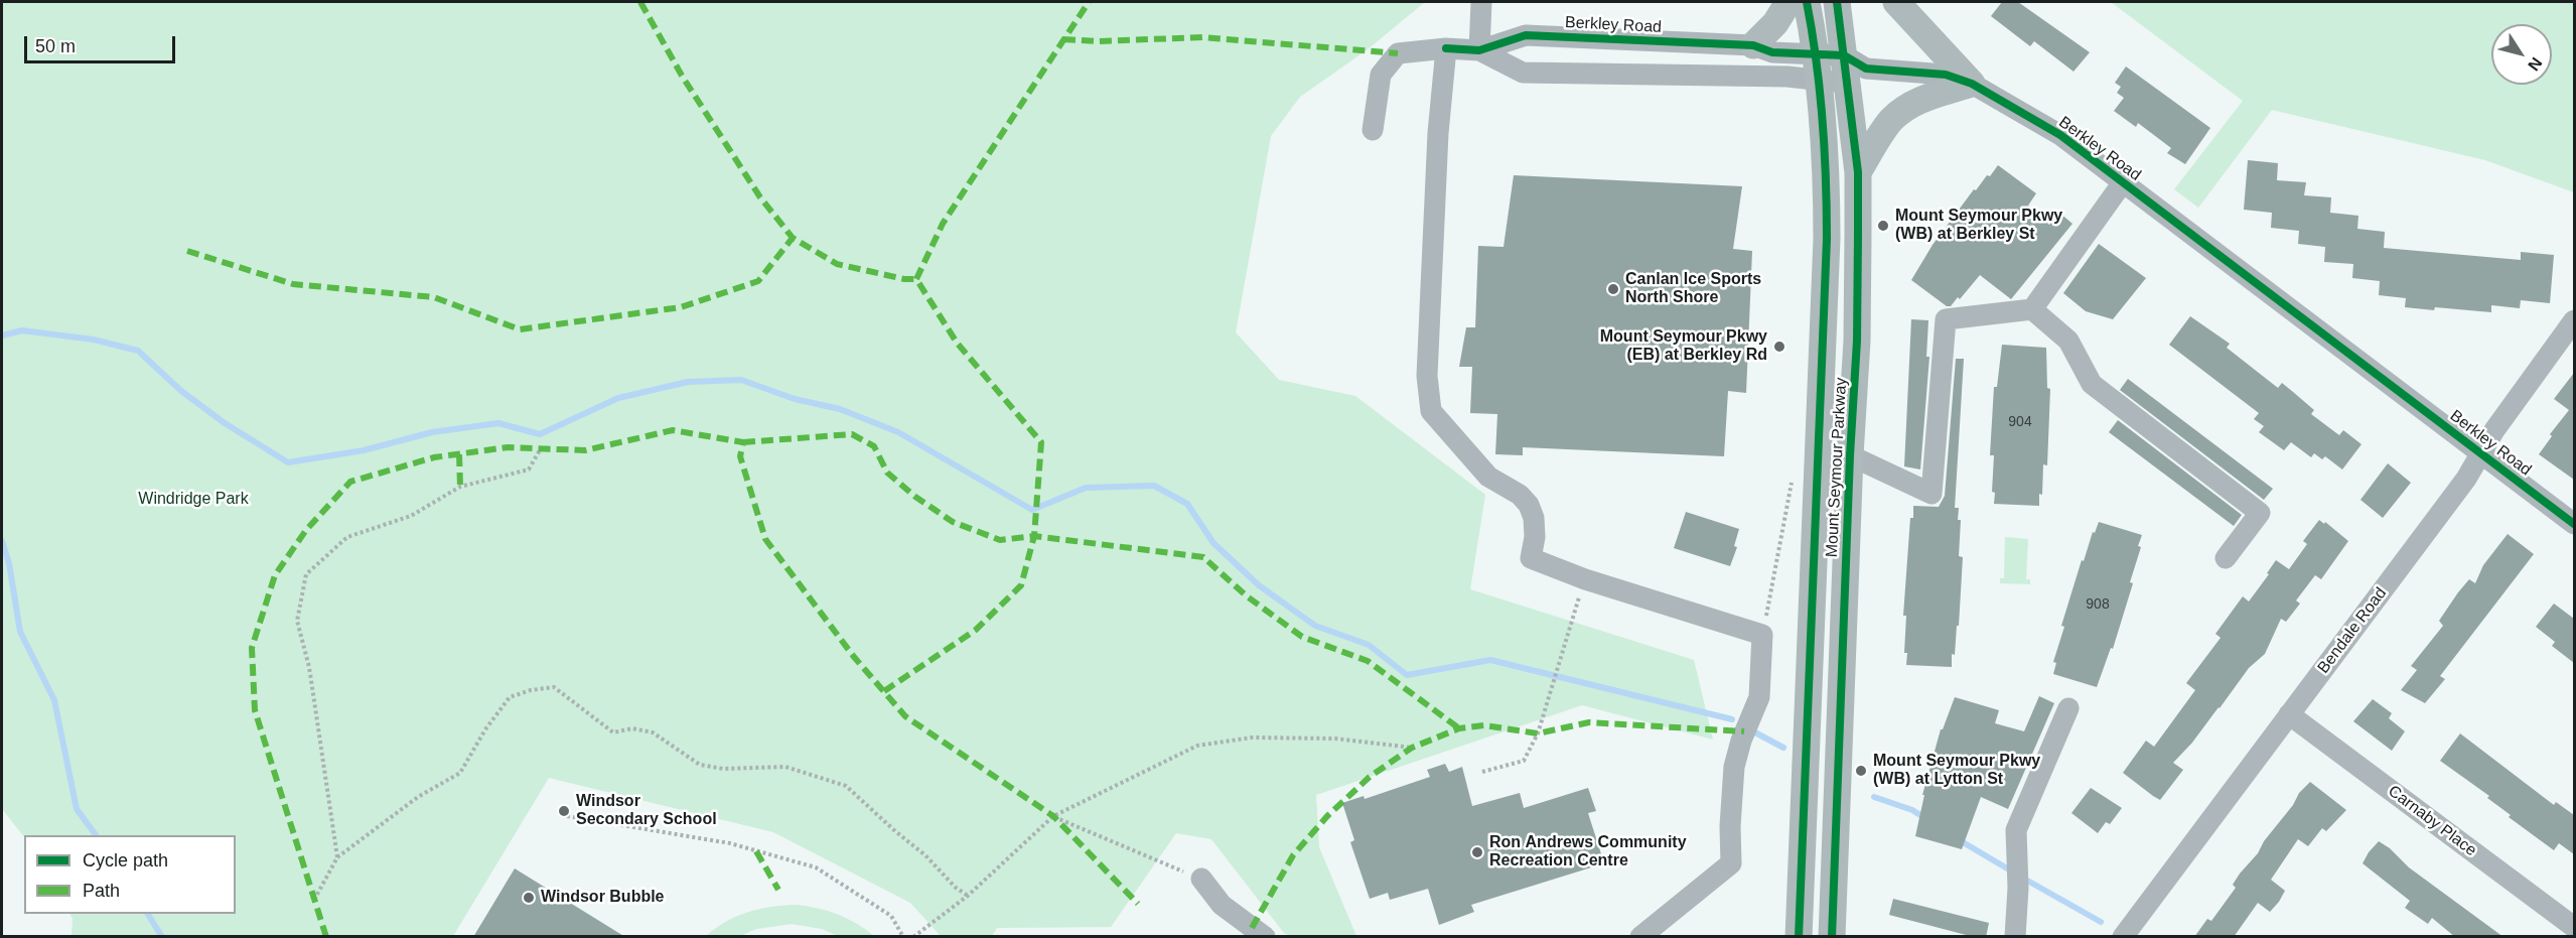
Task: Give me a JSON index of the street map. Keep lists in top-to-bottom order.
{
  "streets": {
    "main road": ["Mount Seymour Parkway"],
    "street": ["Berkley Road", "Bendale Road", "Carnaby Place"]
  },
  "crossings": [
    ["Berkley Road", "Mount Seymour Parkway"],
    ["Berkley Road", "Bendale Road"],
    ["Bendale Road", "Carnaby Place"]
  ],
  "parks": ["Windridge Park"],
  "places": [
    "Mount Seymour Pkwy (WB) at Berkley St",
    "Canlan Ice Sports North Shore",
    "Mount Seymour Pkwy (EB) at Berkley Rd",
    "Mount Seymour Pkwy (WB) at Lytton St",
    "Windsor Secondary School",
    "Ron Andrews Community Recreation Centre",
    "Windsor Bubble"
  ],
  "house_numbers": ["904", "908"],
  "legend": ["Cycle path", "Path"],
  "scale_bar": "50 m",
  "north": "bottom right"
}
